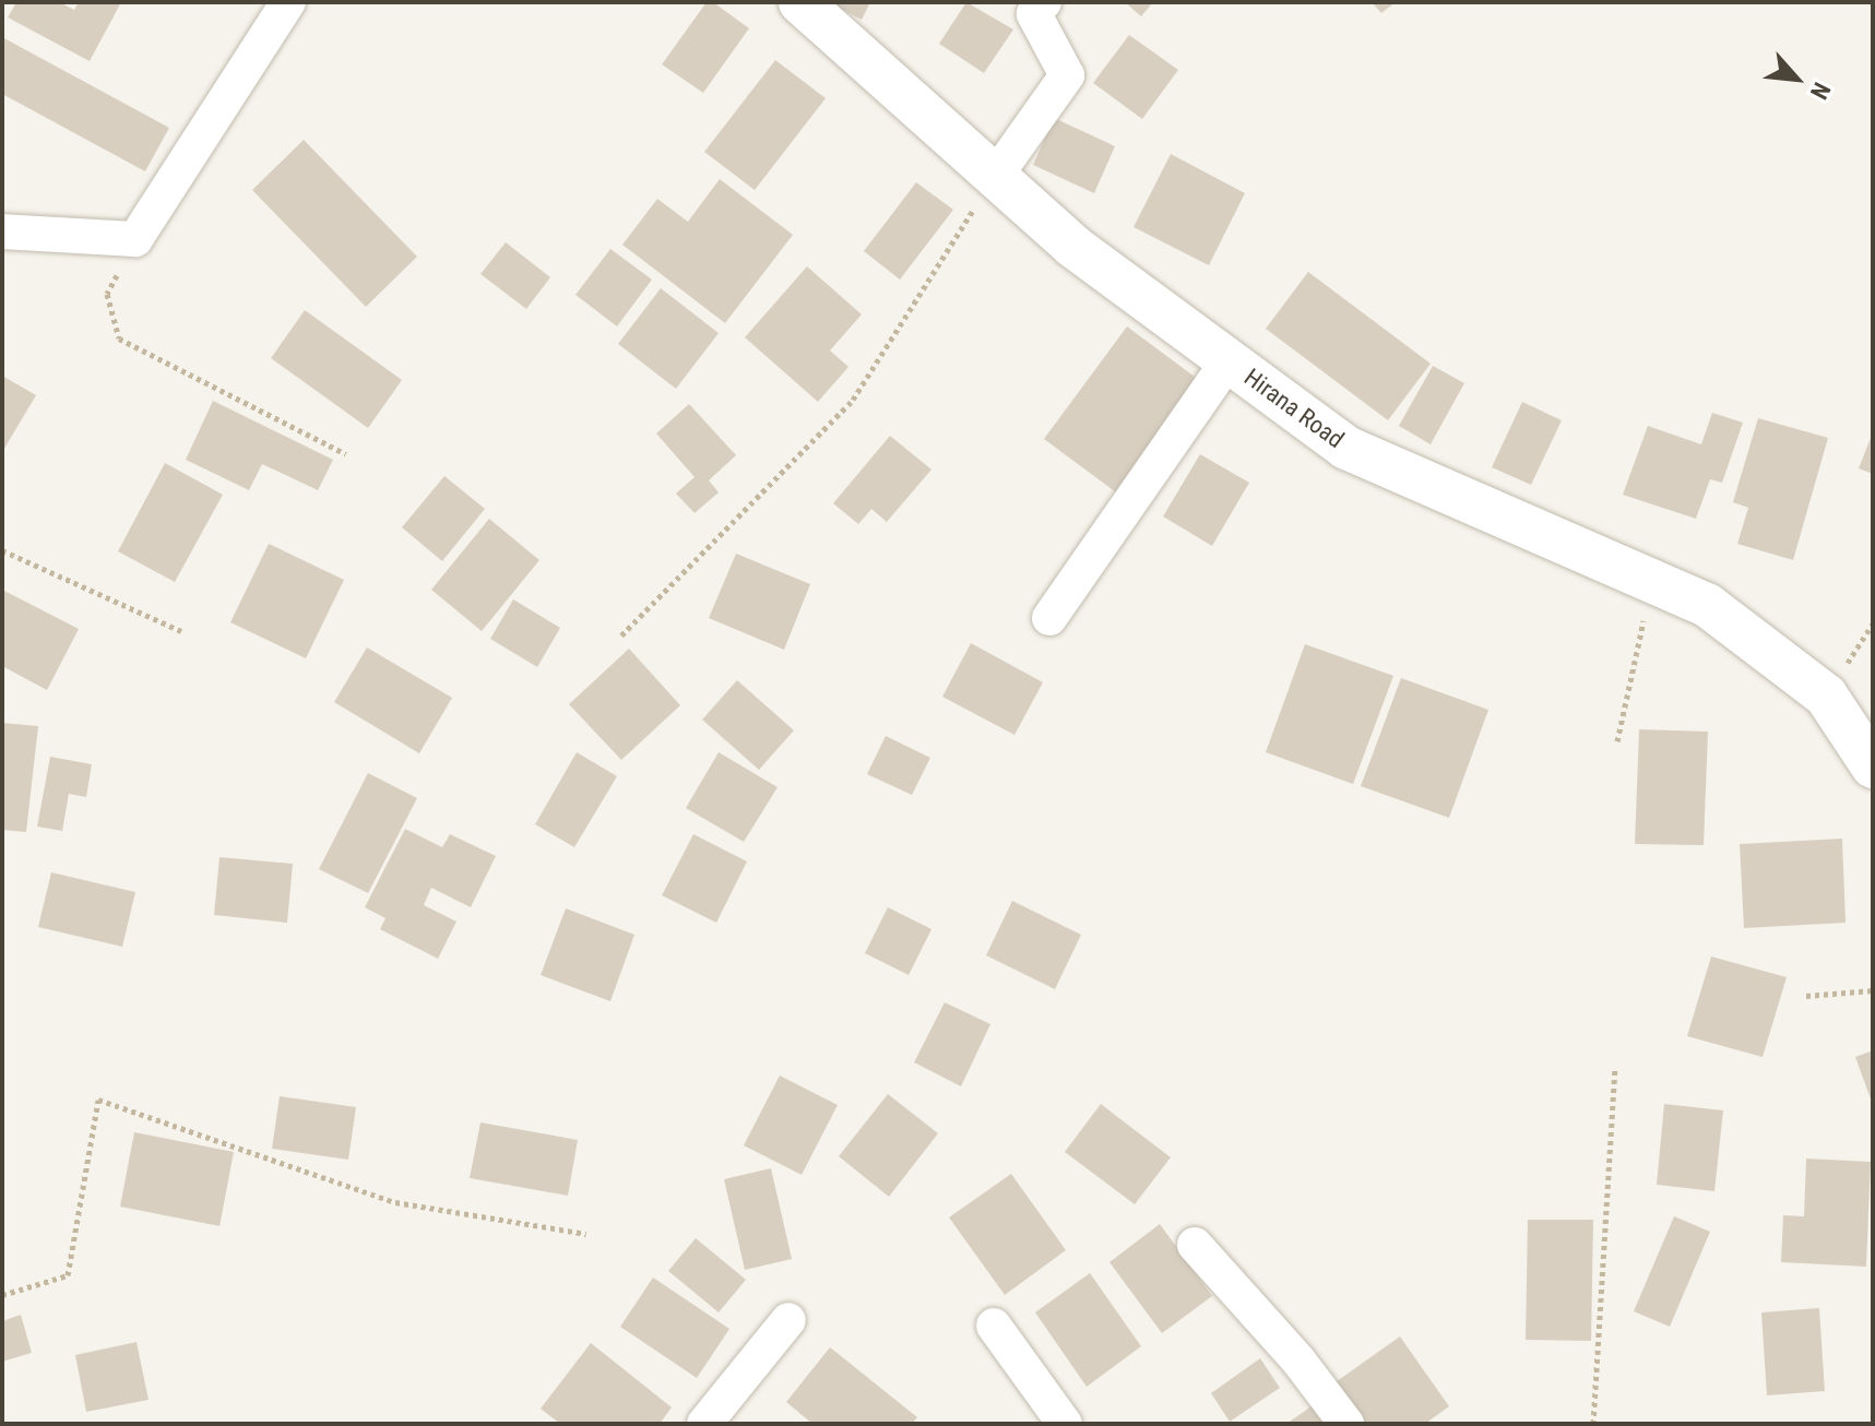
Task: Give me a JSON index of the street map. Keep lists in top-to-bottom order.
{
  "streets": {
    "street": ["Hirana Road"]
  },
  "north": "bottom right"
}
